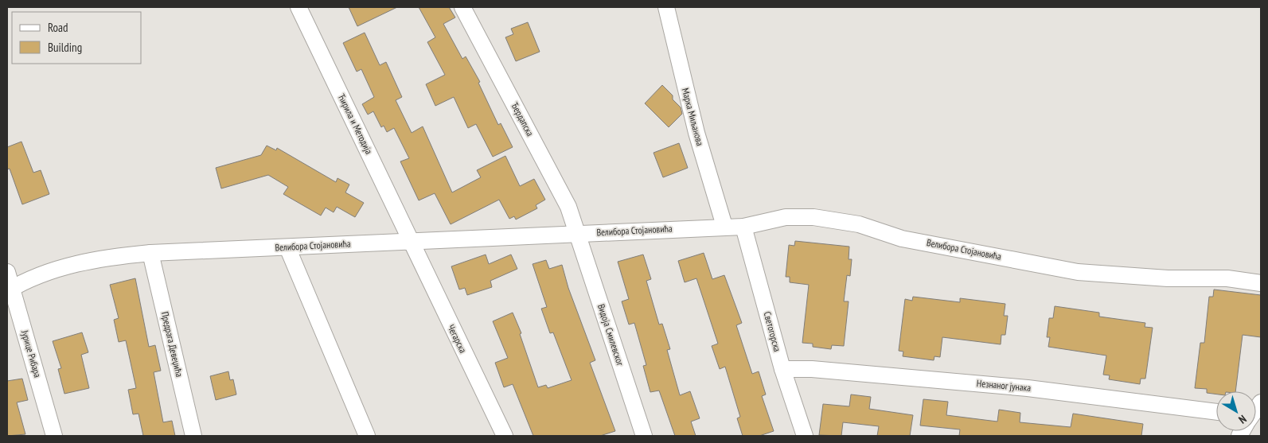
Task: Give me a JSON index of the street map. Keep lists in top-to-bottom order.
{
  "streets": {
    "street": [
      "Марка Миљанова",
      "Ђердапска",
      "Ћирила и Методија",
      "Велибора Стојановића",
      "Светогорска",
      "Видоја Смилевског",
      "Чегарска",
      "Предрага Девеџића",
      "Јурице Рибара",
      "Незнаног јунака"
    ]
  },
  "crossings": [
    ["Марка Миљанова", "Велибора Стојановића"],
    ["Ђердапска", "Велибора Стојановића"],
    ["Ђердапска", "Видоја Смилевског"],
    ["Ћирила и Методија", "Велибора Стојановића"],
    ["Ћирила и Методија", "Чегарска"],
    ["Велибора Стојановића", "Светогорска"],
    ["Велибора Стојановића", "Видоја Смилевског"],
    ["Велибора Стојановића", "Чегарска"],
    ["Велибора Стојановића", "Предрага Девеџића"],
    ["Велибора Стојановића", "Јурице Рибара"],
    ["Светогорска", "Незнаног јунака"]
  ],
  "legend": ["Road", "Building"],
  "north": "bottom right"
}
